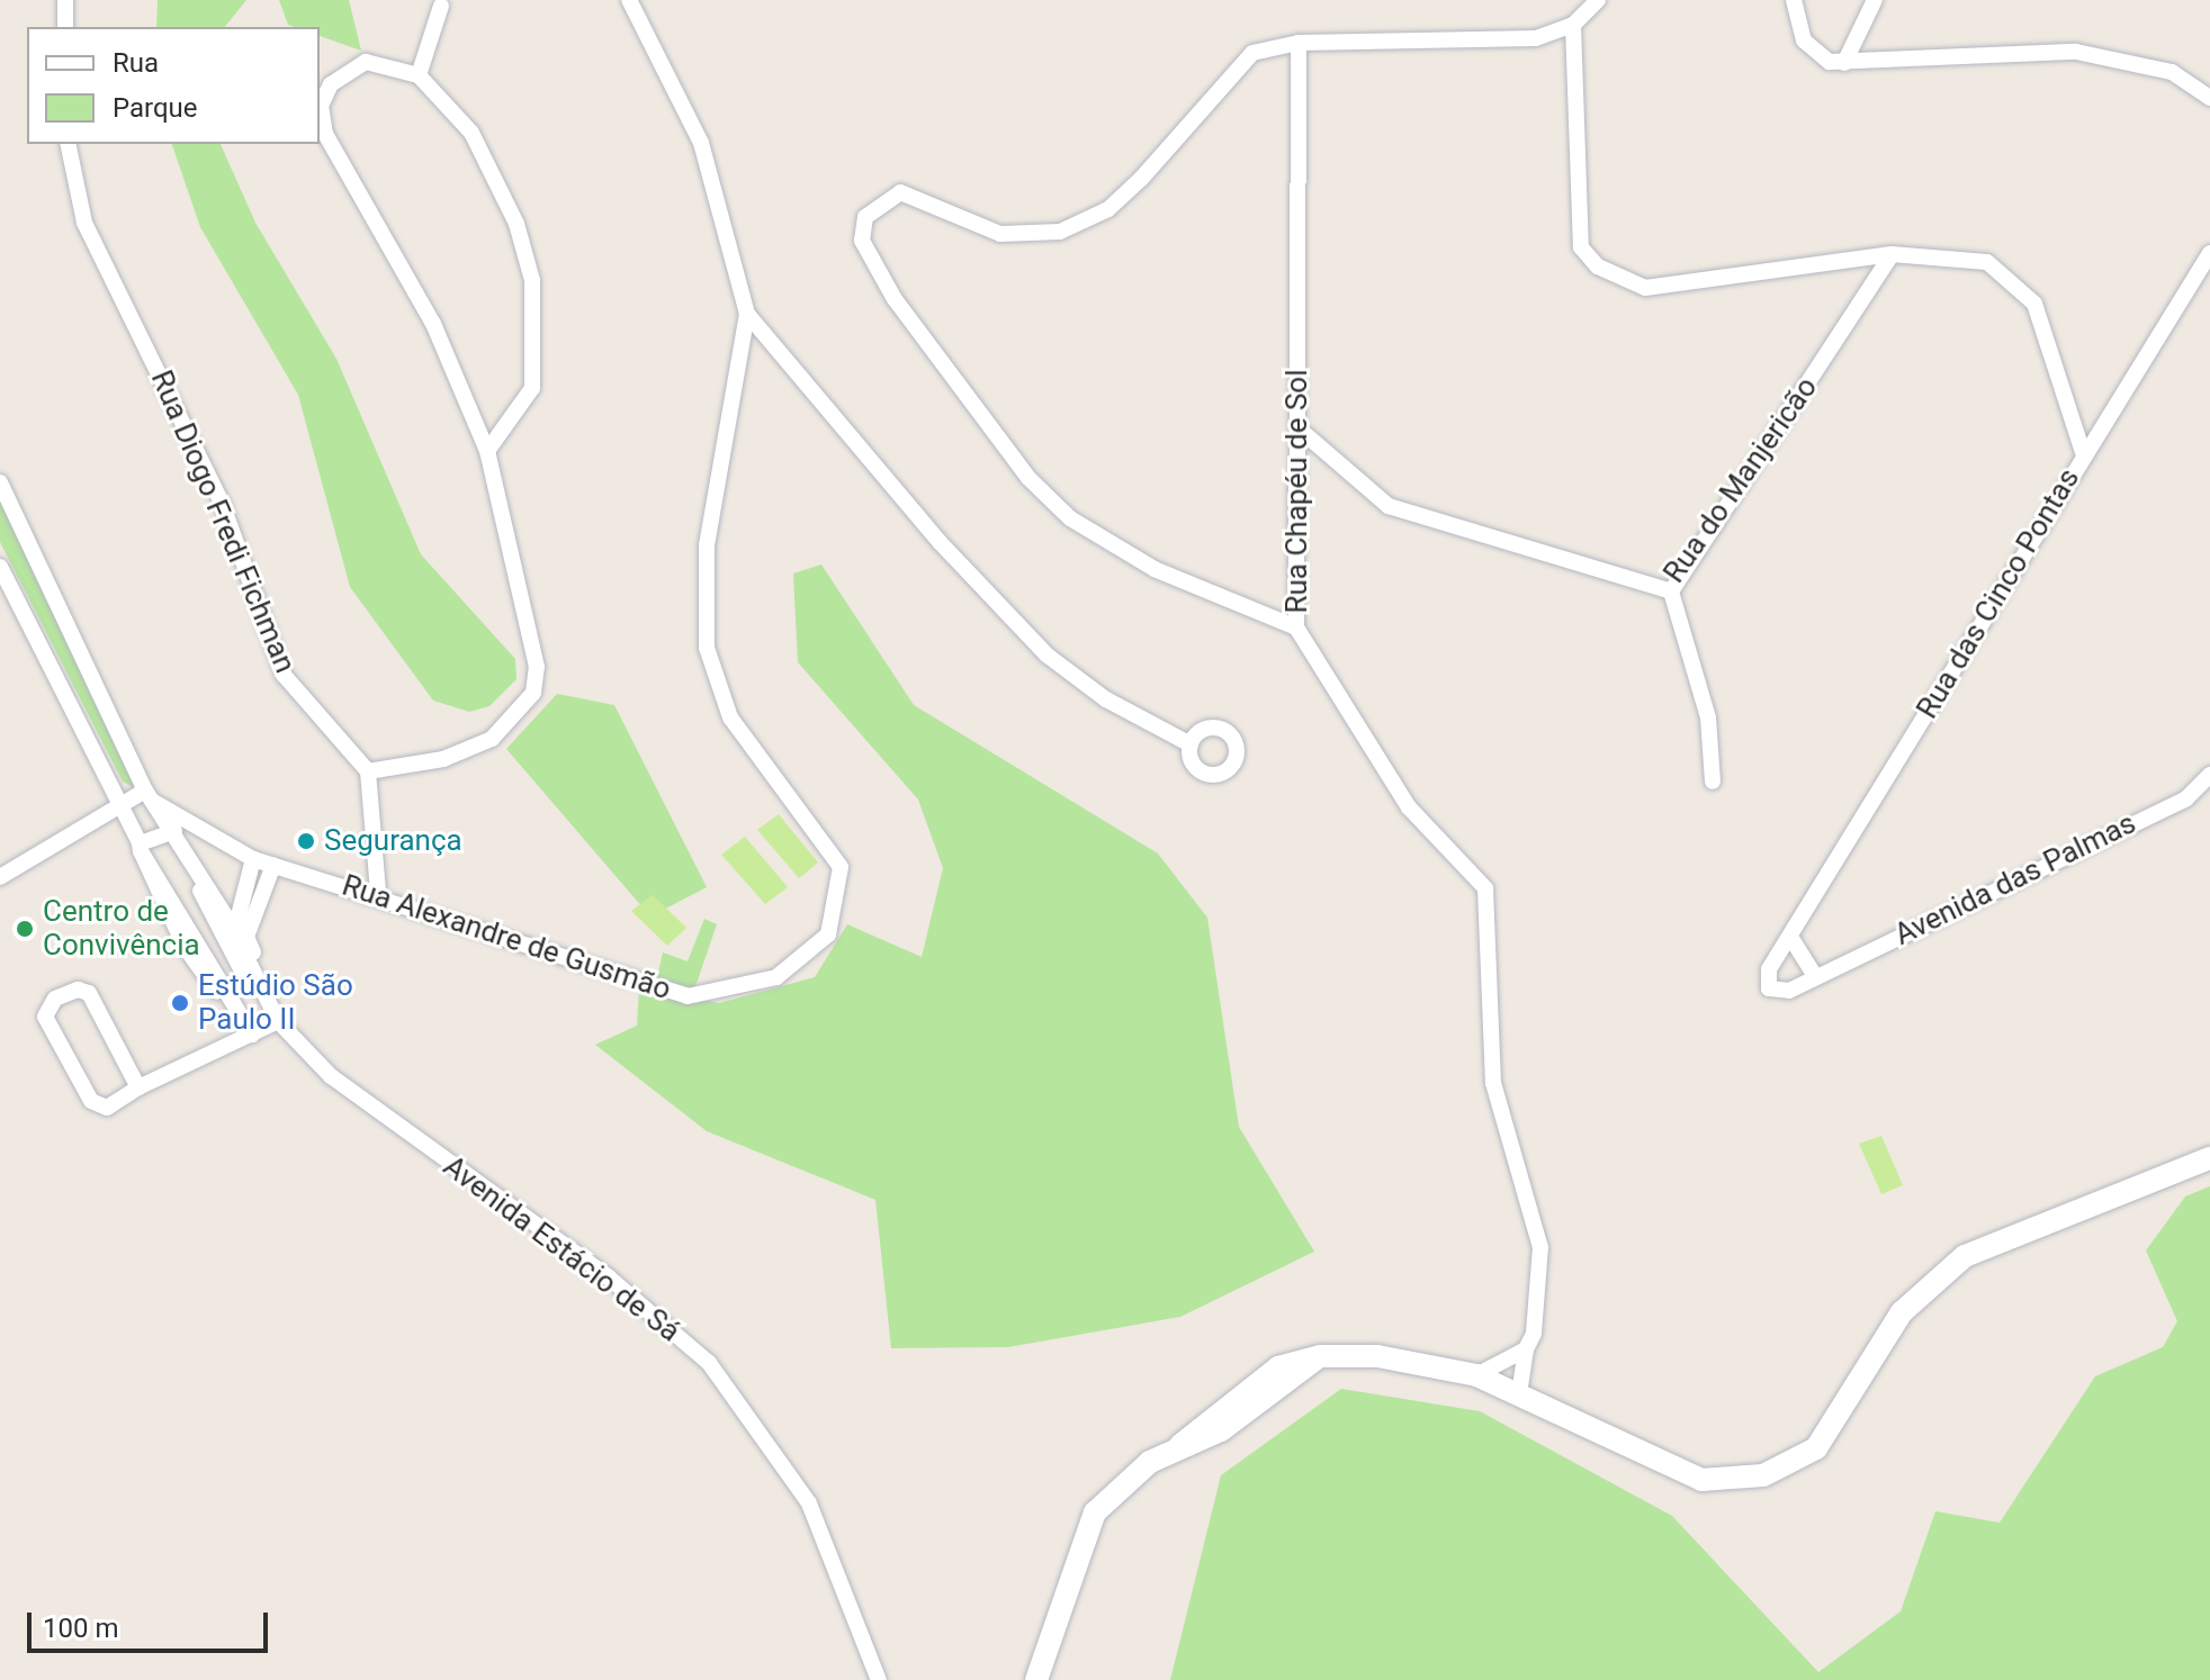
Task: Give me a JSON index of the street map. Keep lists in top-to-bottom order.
{
  "streets": {
    "street": [
      "Rua do Manjericão",
      "Rua Chapéu de Sol",
      "Rua Diogo Fredi Fichman",
      "Rua das Cinco Pontas",
      "Avenida das Palmas",
      "Rua Alexandre de Gusmão",
      "Avenida Estácio de Sá"
    ]
  },
  "crossings": [
    ["Rua do Manjericão", "Rua Chapéu de Sol"],
    ["Rua das Cinco Pontas", "Avenida das Palmas"],
    ["Rua Alexandre de Gusmão", "Avenida Estácio de Sá"]
  ],
  "places": ["Segurança", "Centro de Convivência", "Estúdio São Paulo II"],
  "legend": ["Rua", "Parque"],
  "scale_bar": "100 m"
}
